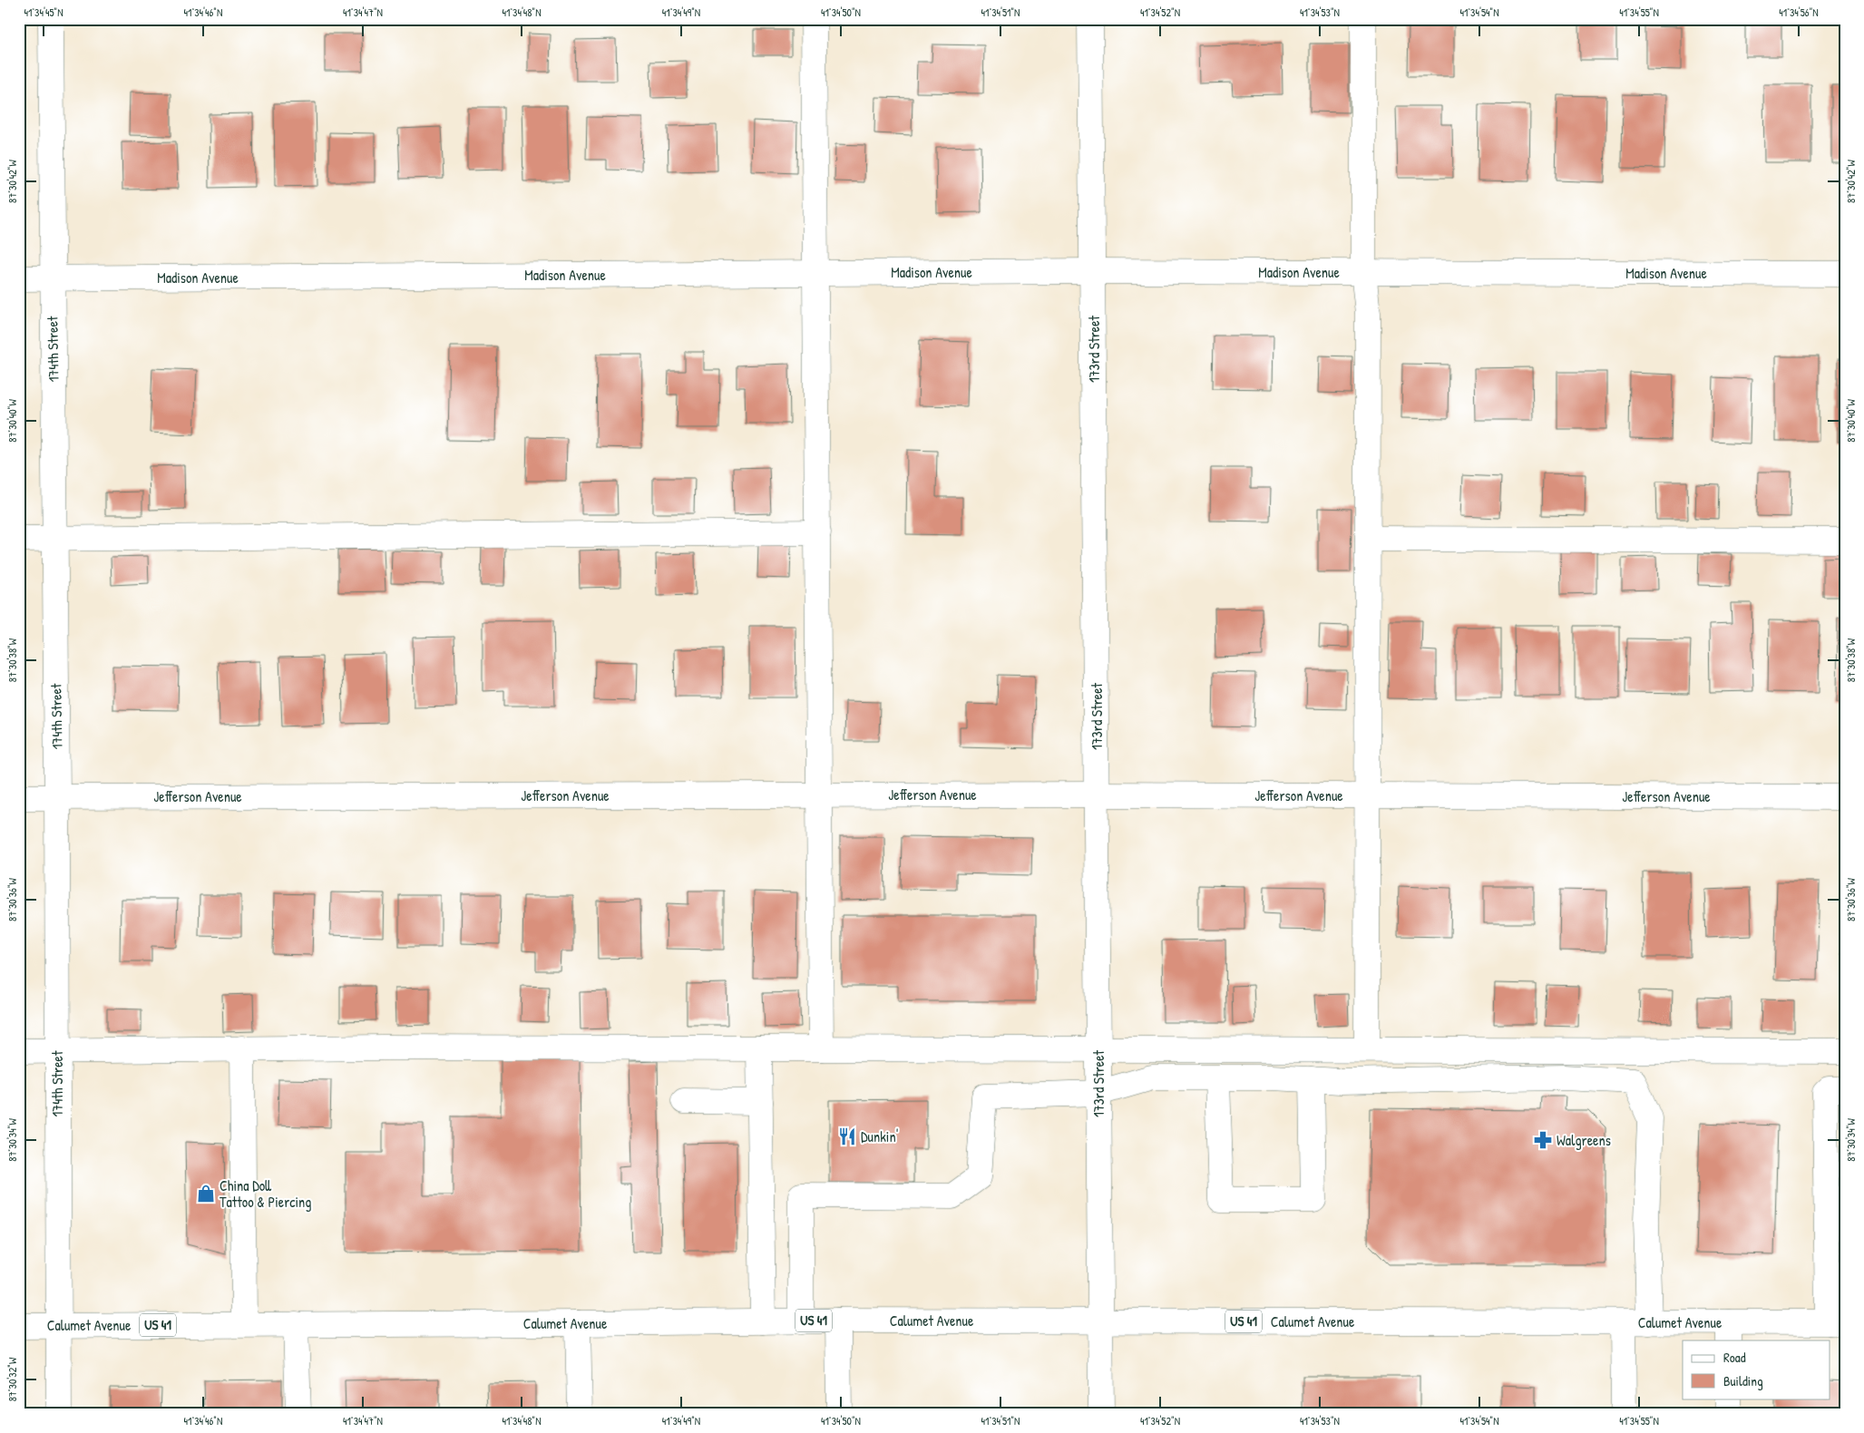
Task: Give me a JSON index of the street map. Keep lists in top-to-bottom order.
{
  "streets": {
    "street": [
      "Madison Avenue",
      "174th Street",
      "173rd Street",
      "Jefferson Avenue",
      "US 41",
      "Calumet Avenue"
    ]
  },
  "crossings": [
    ["Madison Avenue", "174th Street"],
    ["Madison Avenue", "173rd Street"],
    ["174th Street", "Jefferson Avenue"],
    ["174th Street", "Calumet Avenue"],
    ["173rd Street", "Jefferson Avenue"],
    ["173rd Street", "Calumet Avenue"]
  ],
  "places": {
    "restaurant": ["Dunkin'"],
    "pharmacy": ["Walgreens"],
    "shop": ["China Doll Tattoo & Piercing"]
  },
  "legend": ["Road", "Building"],
  "coordinates": [
    "41°34'45\"N",
    "41°34'46\"N",
    "41°34'47\"N",
    "41°34'48\"N",
    "41°34'49\"N",
    "41°34'50\"N",
    "41°34'51\"N",
    "41°34'52\"N",
    "41°34'53\"N",
    "41°34'54\"N",
    "41°34'55\"N",
    "41°34'56\"N",
    "87°30'42\"W",
    "87°30'40\"W",
    "87°30'38\"W",
    "87°30'36\"W",
    "87°30'34\"W",
    "87°30'32\"W"
  ]
}
